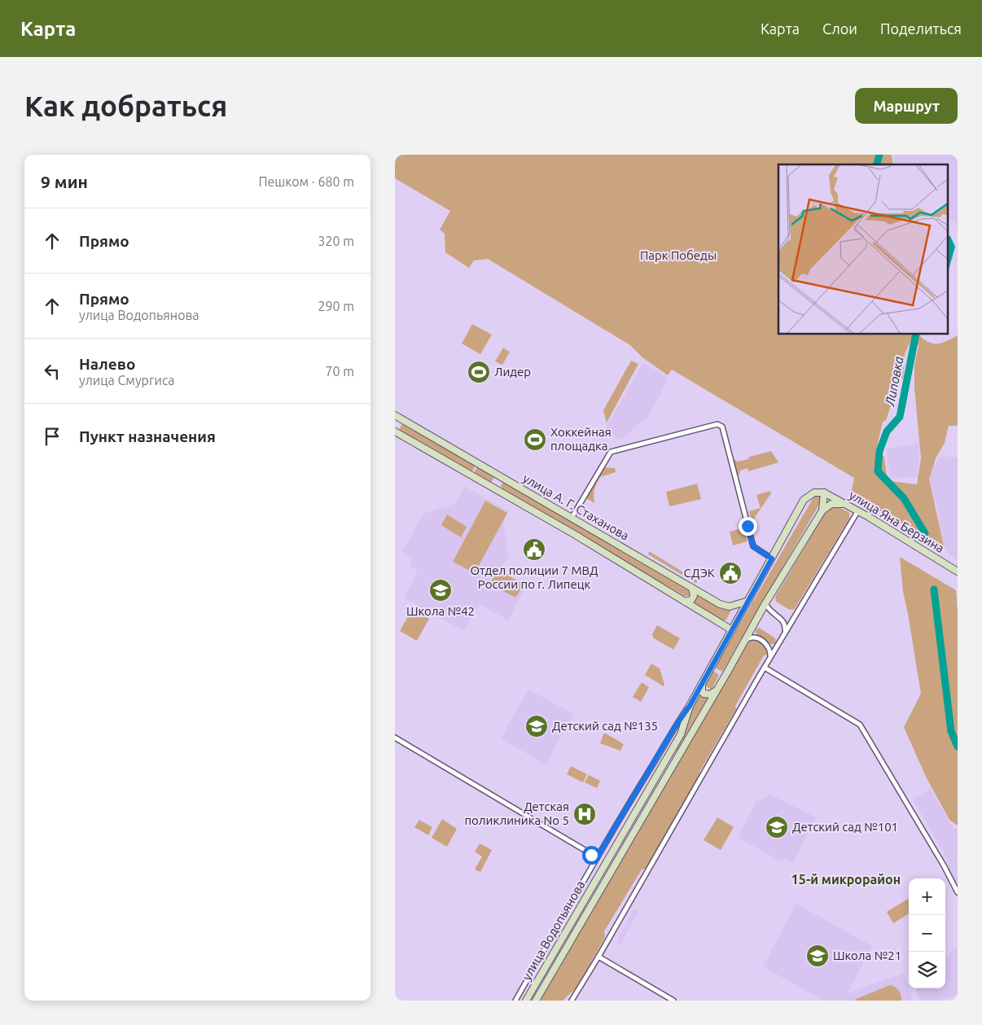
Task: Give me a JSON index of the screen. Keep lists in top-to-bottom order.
{
  "streets": {
    "main road": ["улица А. Г. Стаханова", "улица Яна Берзина", "улица Водопьянова"]
  },
  "crossings": [
    ["улица А. Г. Стаханова", "улица Водопьянова"],
    ["улица Яна Берзина", "улица Водопьянова"]
  ],
  "districts": ["15-й микрорайон"],
  "water": ["Липовка"],
  "parks": ["Парк Победы"],
  "places": {
    "sports": ["Лидер", "Хоккейная площадка"],
    "public building": ["Отдел полиции 7 МВД России по г. Липецк", "СДЭК"],
    "school or university": [
      "Школа №42",
      "Детский сад №135",
      "Детский сад №101",
      "Школа №21"
    ],
    "hospital": ["Детская поликлиника No 5"]
  },
  "page": {
    "header": "Карта",
    "nav": ["Карта", "Слои", "Поделиться"],
    "buttons": "Маршрут",
    "title": "Как добраться",
    "heading": ["9 мин", "Пешком · 680 m"],
    "list": [
      ["Прямо", "320 m"],
      ["Прямо", "улица Водопьянова", "290 m"],
      ["Налево", "улица Смургиса", "70 m"],
      "Пункт назначения"
    ],
    "map_buttons": ["+", "−"]
  }
}
